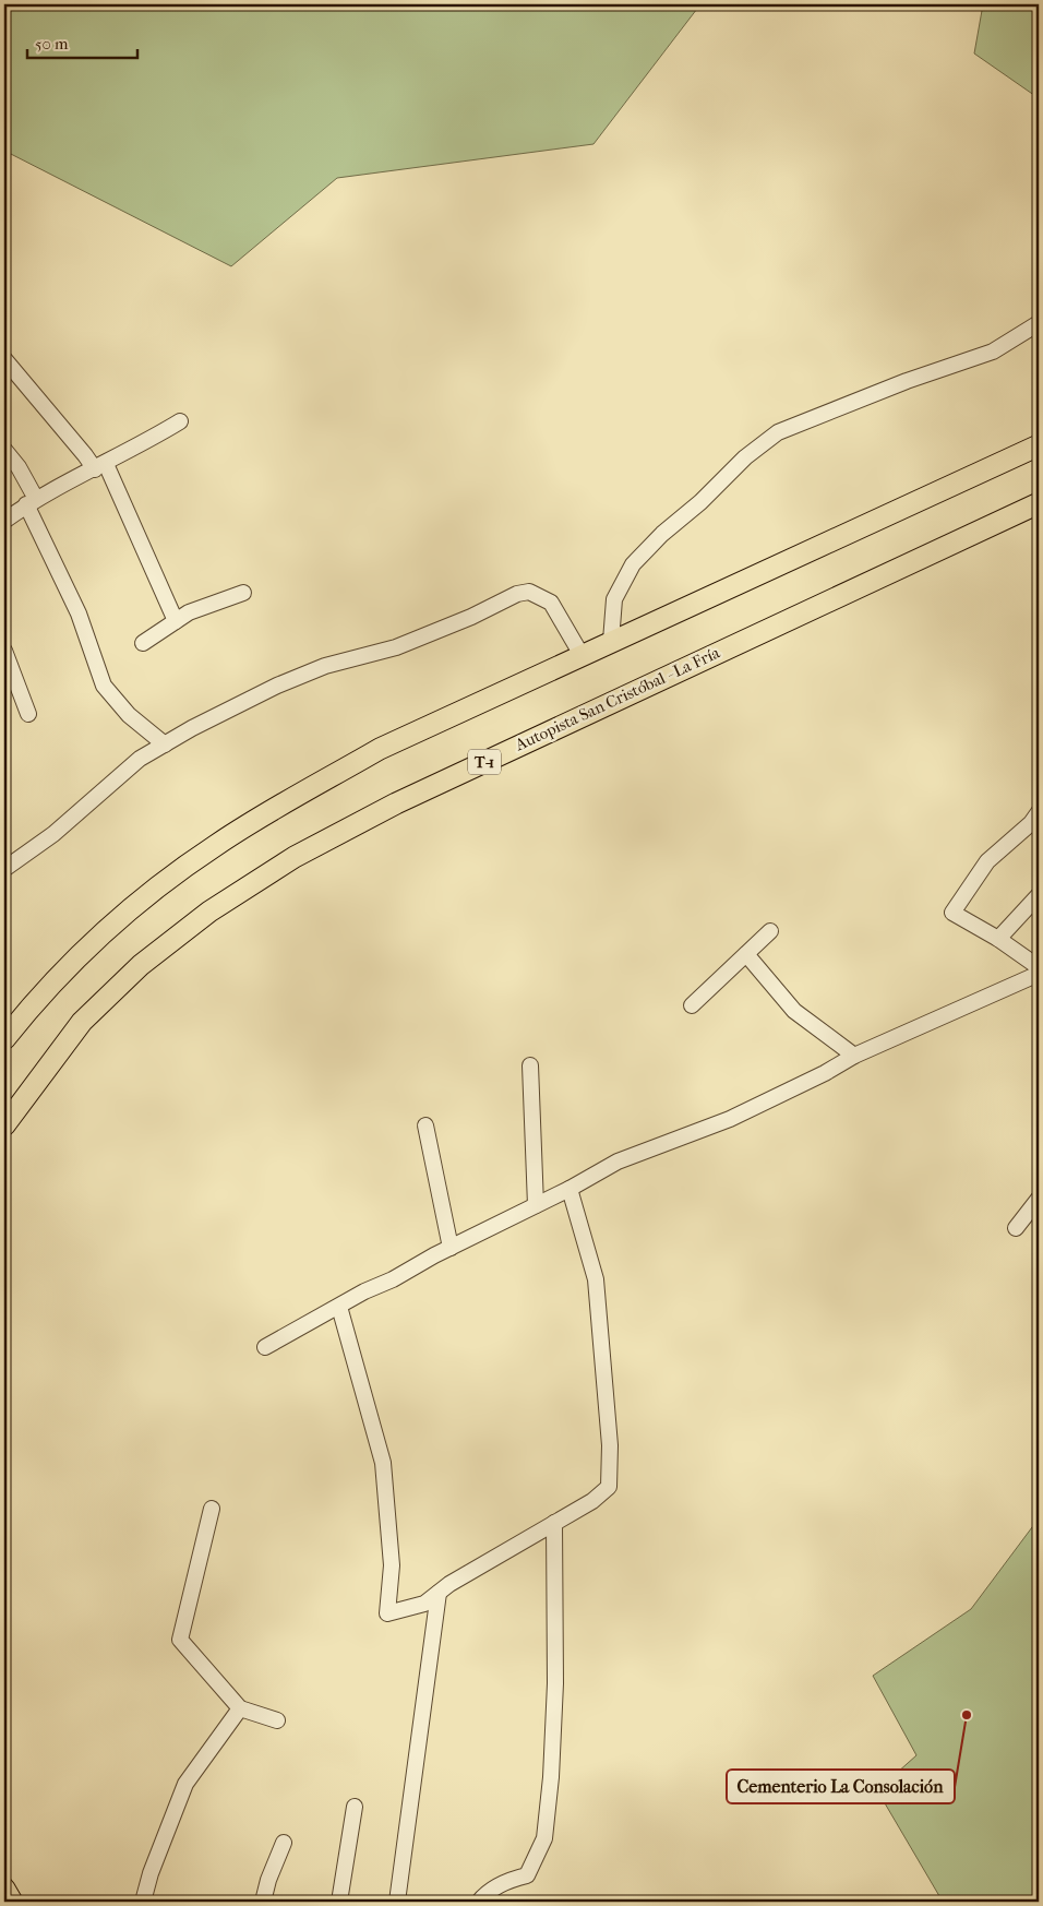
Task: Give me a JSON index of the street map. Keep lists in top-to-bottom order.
{
  "streets": {
    "highway": ["Autopista San Cristóbal - La Fría", "T-1"]
  },
  "places": ["Cementerio La Consolación"],
  "scale_bar": "50 m"
}
